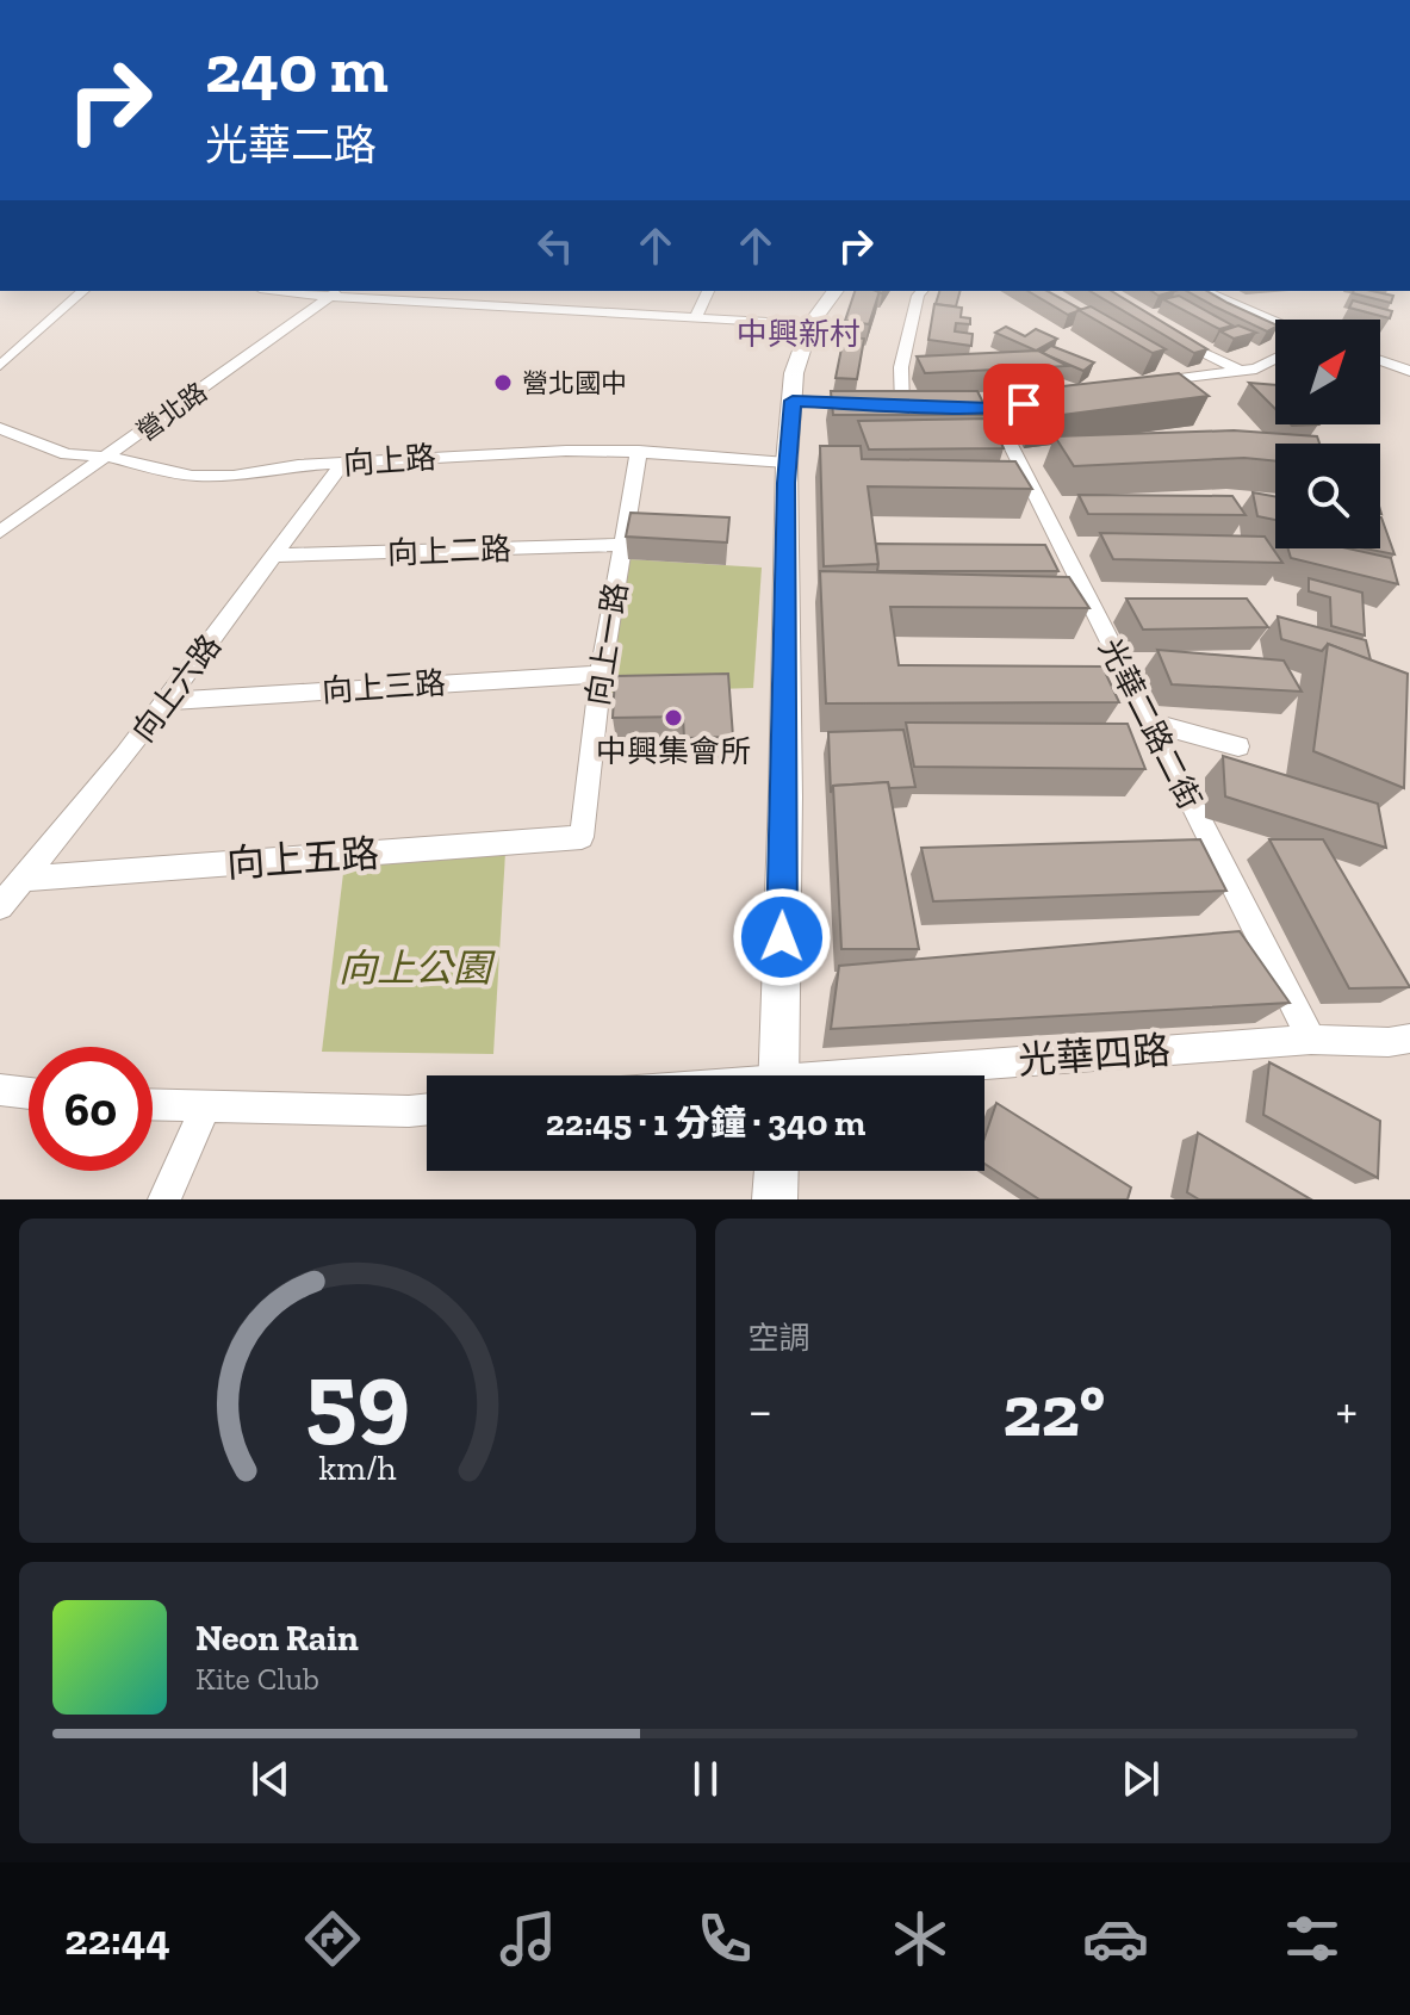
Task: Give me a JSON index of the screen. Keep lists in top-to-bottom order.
{
  "streets": {
    "street": [
      "營北路",
      "向上路",
      "向上二路",
      "向上一路",
      "向上三路",
      "向上六路",
      "光華二路二街",
      "向上五路",
      "光華四路"
    ]
  },
  "crossings": [
    ["營北路", "向上路"],
    ["向上路", "向上一路"],
    ["向上路", "向上六路"],
    ["向上二路", "向上一路"],
    ["向上二路", "向上六路"],
    ["向上一路", "向上三路"],
    ["向上一路", "向上五路"],
    ["向上三路", "向上六路"],
    ["向上六路", "向上五路"],
    ["光華二路二街", "光華四路"]
  ],
  "districts": ["中興新村"],
  "parks": ["向上公園"],
  "places": ["營北國中", "中興集會所"],
  "north": "top right",
  "page": {
    "turn": ["240 m", "光華二路"],
    "limit": "60",
    "trip": "22:45 · 1 分鐘 · 340 m",
    "tile": "空調",
    "heat": ["−", "22°", "+"],
    "song": ["Neon Rain", "Kite Club"],
    "tabs": "22:44",
    "gauge": ["59", "km/h"]
  }
}
